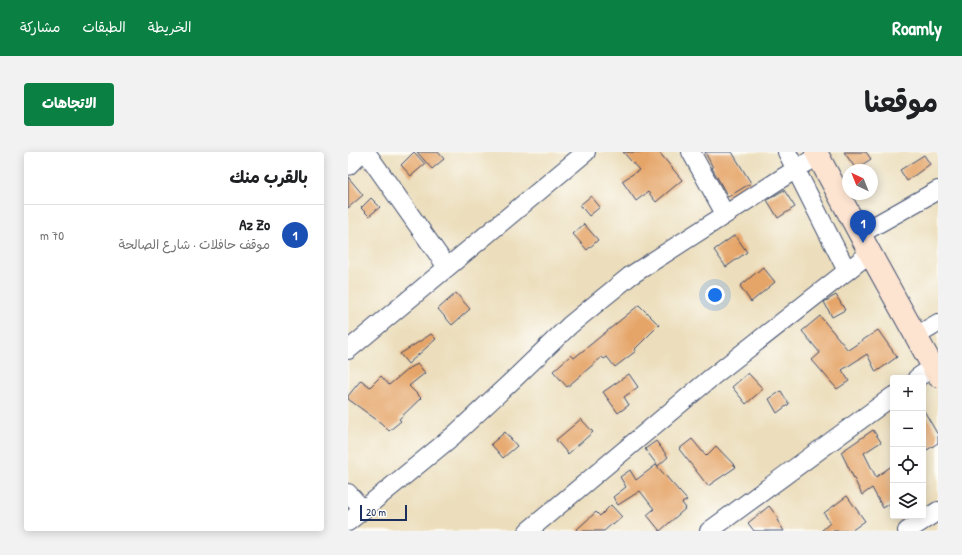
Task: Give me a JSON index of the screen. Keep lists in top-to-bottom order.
{
  "scale_bar": "20 m",
  "north": "top left",
  "page": {
    "header": "Roamly",
    "nav": ["الخريطة", "الطبقات", "مشاركة"],
    "title": "موقعنا",
    "buttons": "الاتجاهات",
    "heading": "بالقرب منك",
    "list": [
      {
        "mark": "1",
        "name": "Az Zo",
        "note": "موقف حافلات · شارع الصالحة",
        "value": "70 m"
      }
    ],
    "pins": "1",
    "map_buttons": ["+", "−"],
    "scale": "20 m"
  }
}
